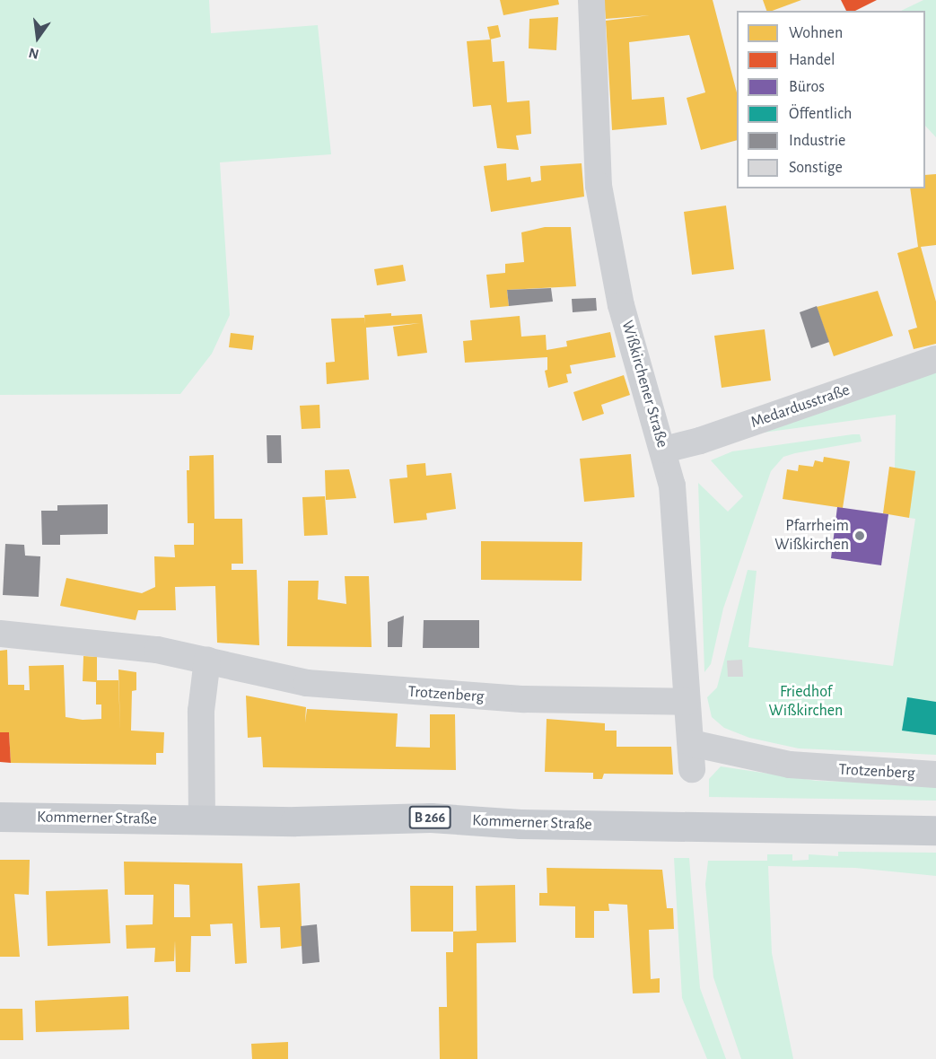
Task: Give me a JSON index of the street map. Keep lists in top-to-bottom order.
{
  "streets": {
    "main road": ["B 266", "Kommerner Straße"],
    "street": ["Wißkirchener Straße", "Medardusstraße", "Trotzenberg"]
  },
  "crossings": [
    ["Wißkirchener Straße", "Medardusstraße"],
    ["Wißkirchener Straße", "Trotzenberg"]
  ],
  "parks": ["Friedhof Wißkirchen"],
  "places": ["Pfarrheim Wißkirchen"],
  "legend": [
    "Wohnen",
    "Handel",
    "Büros",
    "Öffentlich",
    "Industrie",
    "Sonstige"
  ],
  "north": "bottom"
}
